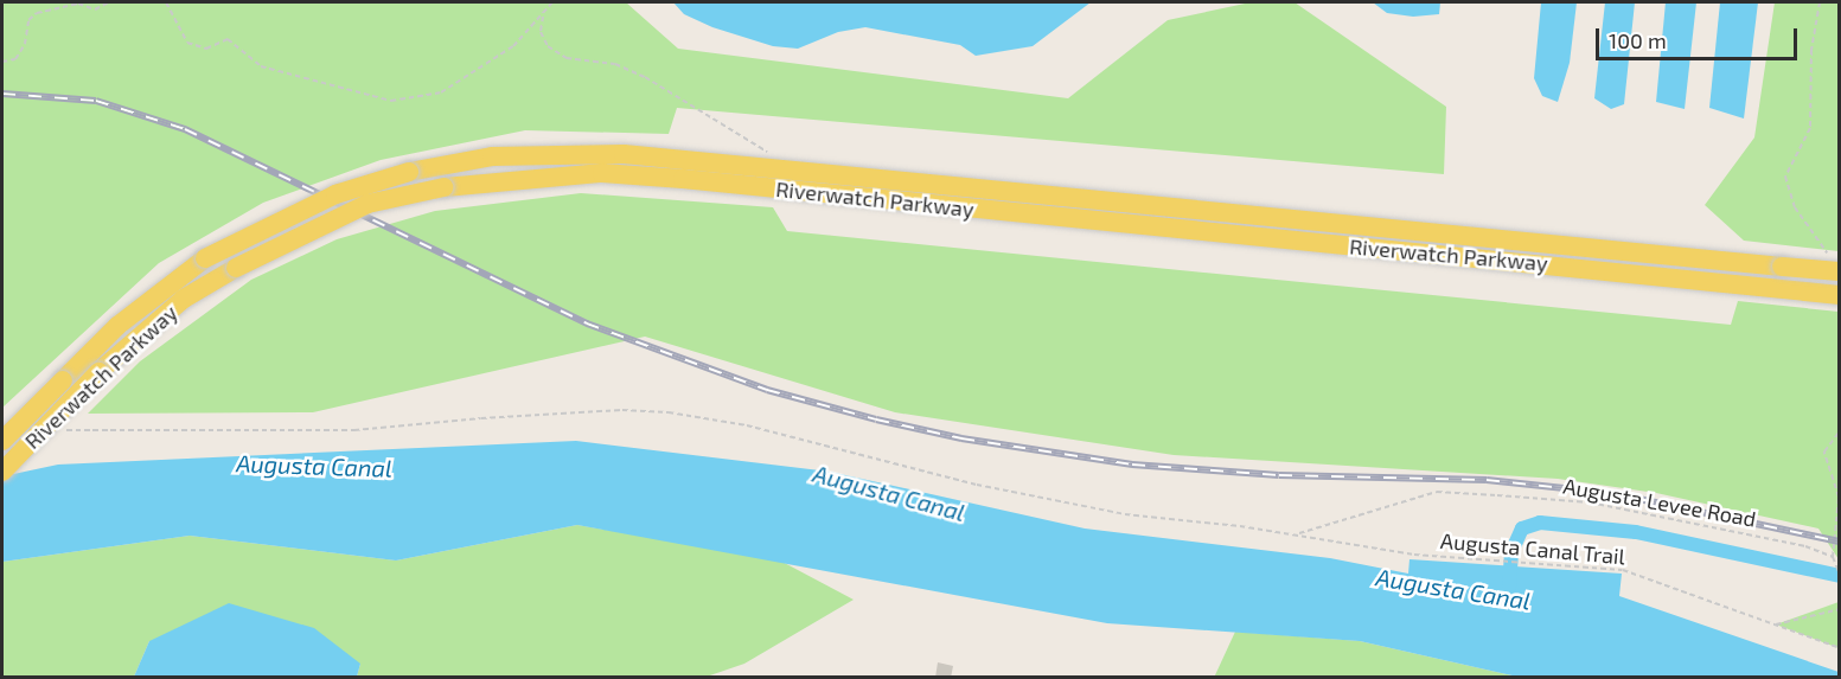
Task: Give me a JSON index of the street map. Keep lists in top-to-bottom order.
{
  "streets": {
    "main road": ["Riverwatch Parkway"],
    "path": ["Augusta Levee Road", "Augusta Canal Trail"]
  },
  "crossings": [
    ["Augusta Levee Road", "Augusta Canal Trail"]
  ],
  "water": ["Augusta Canal"],
  "scale_bar": "100 m"
}
